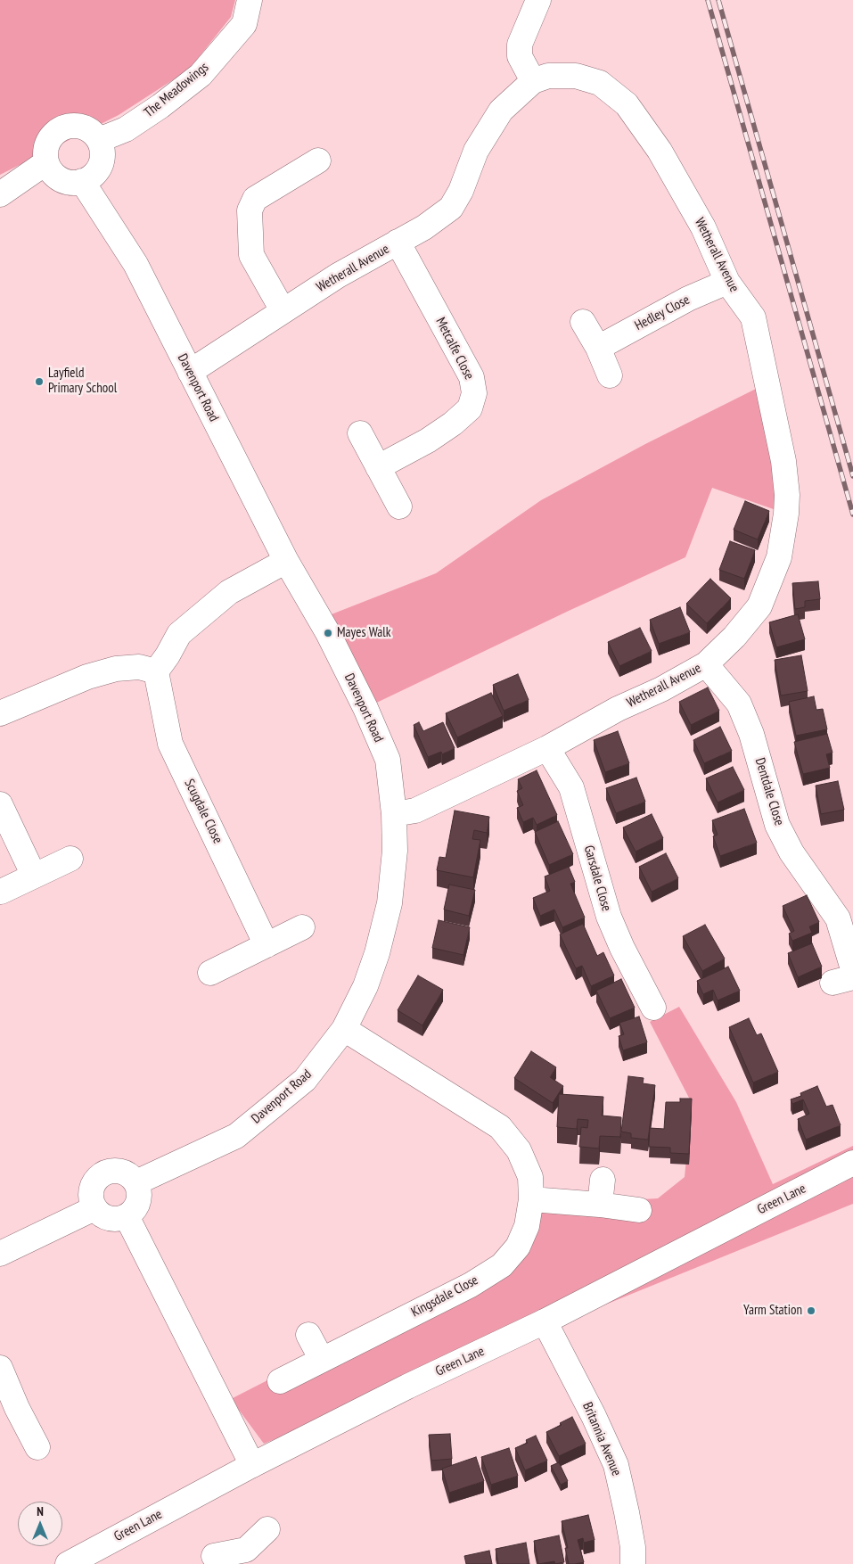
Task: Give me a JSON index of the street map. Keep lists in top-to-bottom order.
{
  "streets": {
    "street": [
      "The Meadowings",
      "Wetherall Avenue",
      "Hedley Close",
      "Metcalfe Close",
      "Davenport Road",
      "Dentdale Close",
      "Scugdale Close",
      "Garsdale Close",
      "Green Lane",
      "Kingsdale Close",
      "Britannia Avenue"
    ]
  },
  "crossings": [
    ["The Meadowings", "Davenport Road"],
    ["Wetherall Avenue", "Hedley Close"],
    ["Wetherall Avenue", "Metcalfe Close"],
    ["Wetherall Avenue", "Davenport Road"],
    ["Wetherall Avenue", "Dentdale Close"],
    ["Wetherall Avenue", "Garsdale Close"],
    ["Davenport Road", "Kingsdale Close"],
    ["Green Lane", "Britannia Avenue"]
  ],
  "places": ["Layfield Primary School", "Mayes Walk", "Yarm Station"],
  "north": "top"
}
